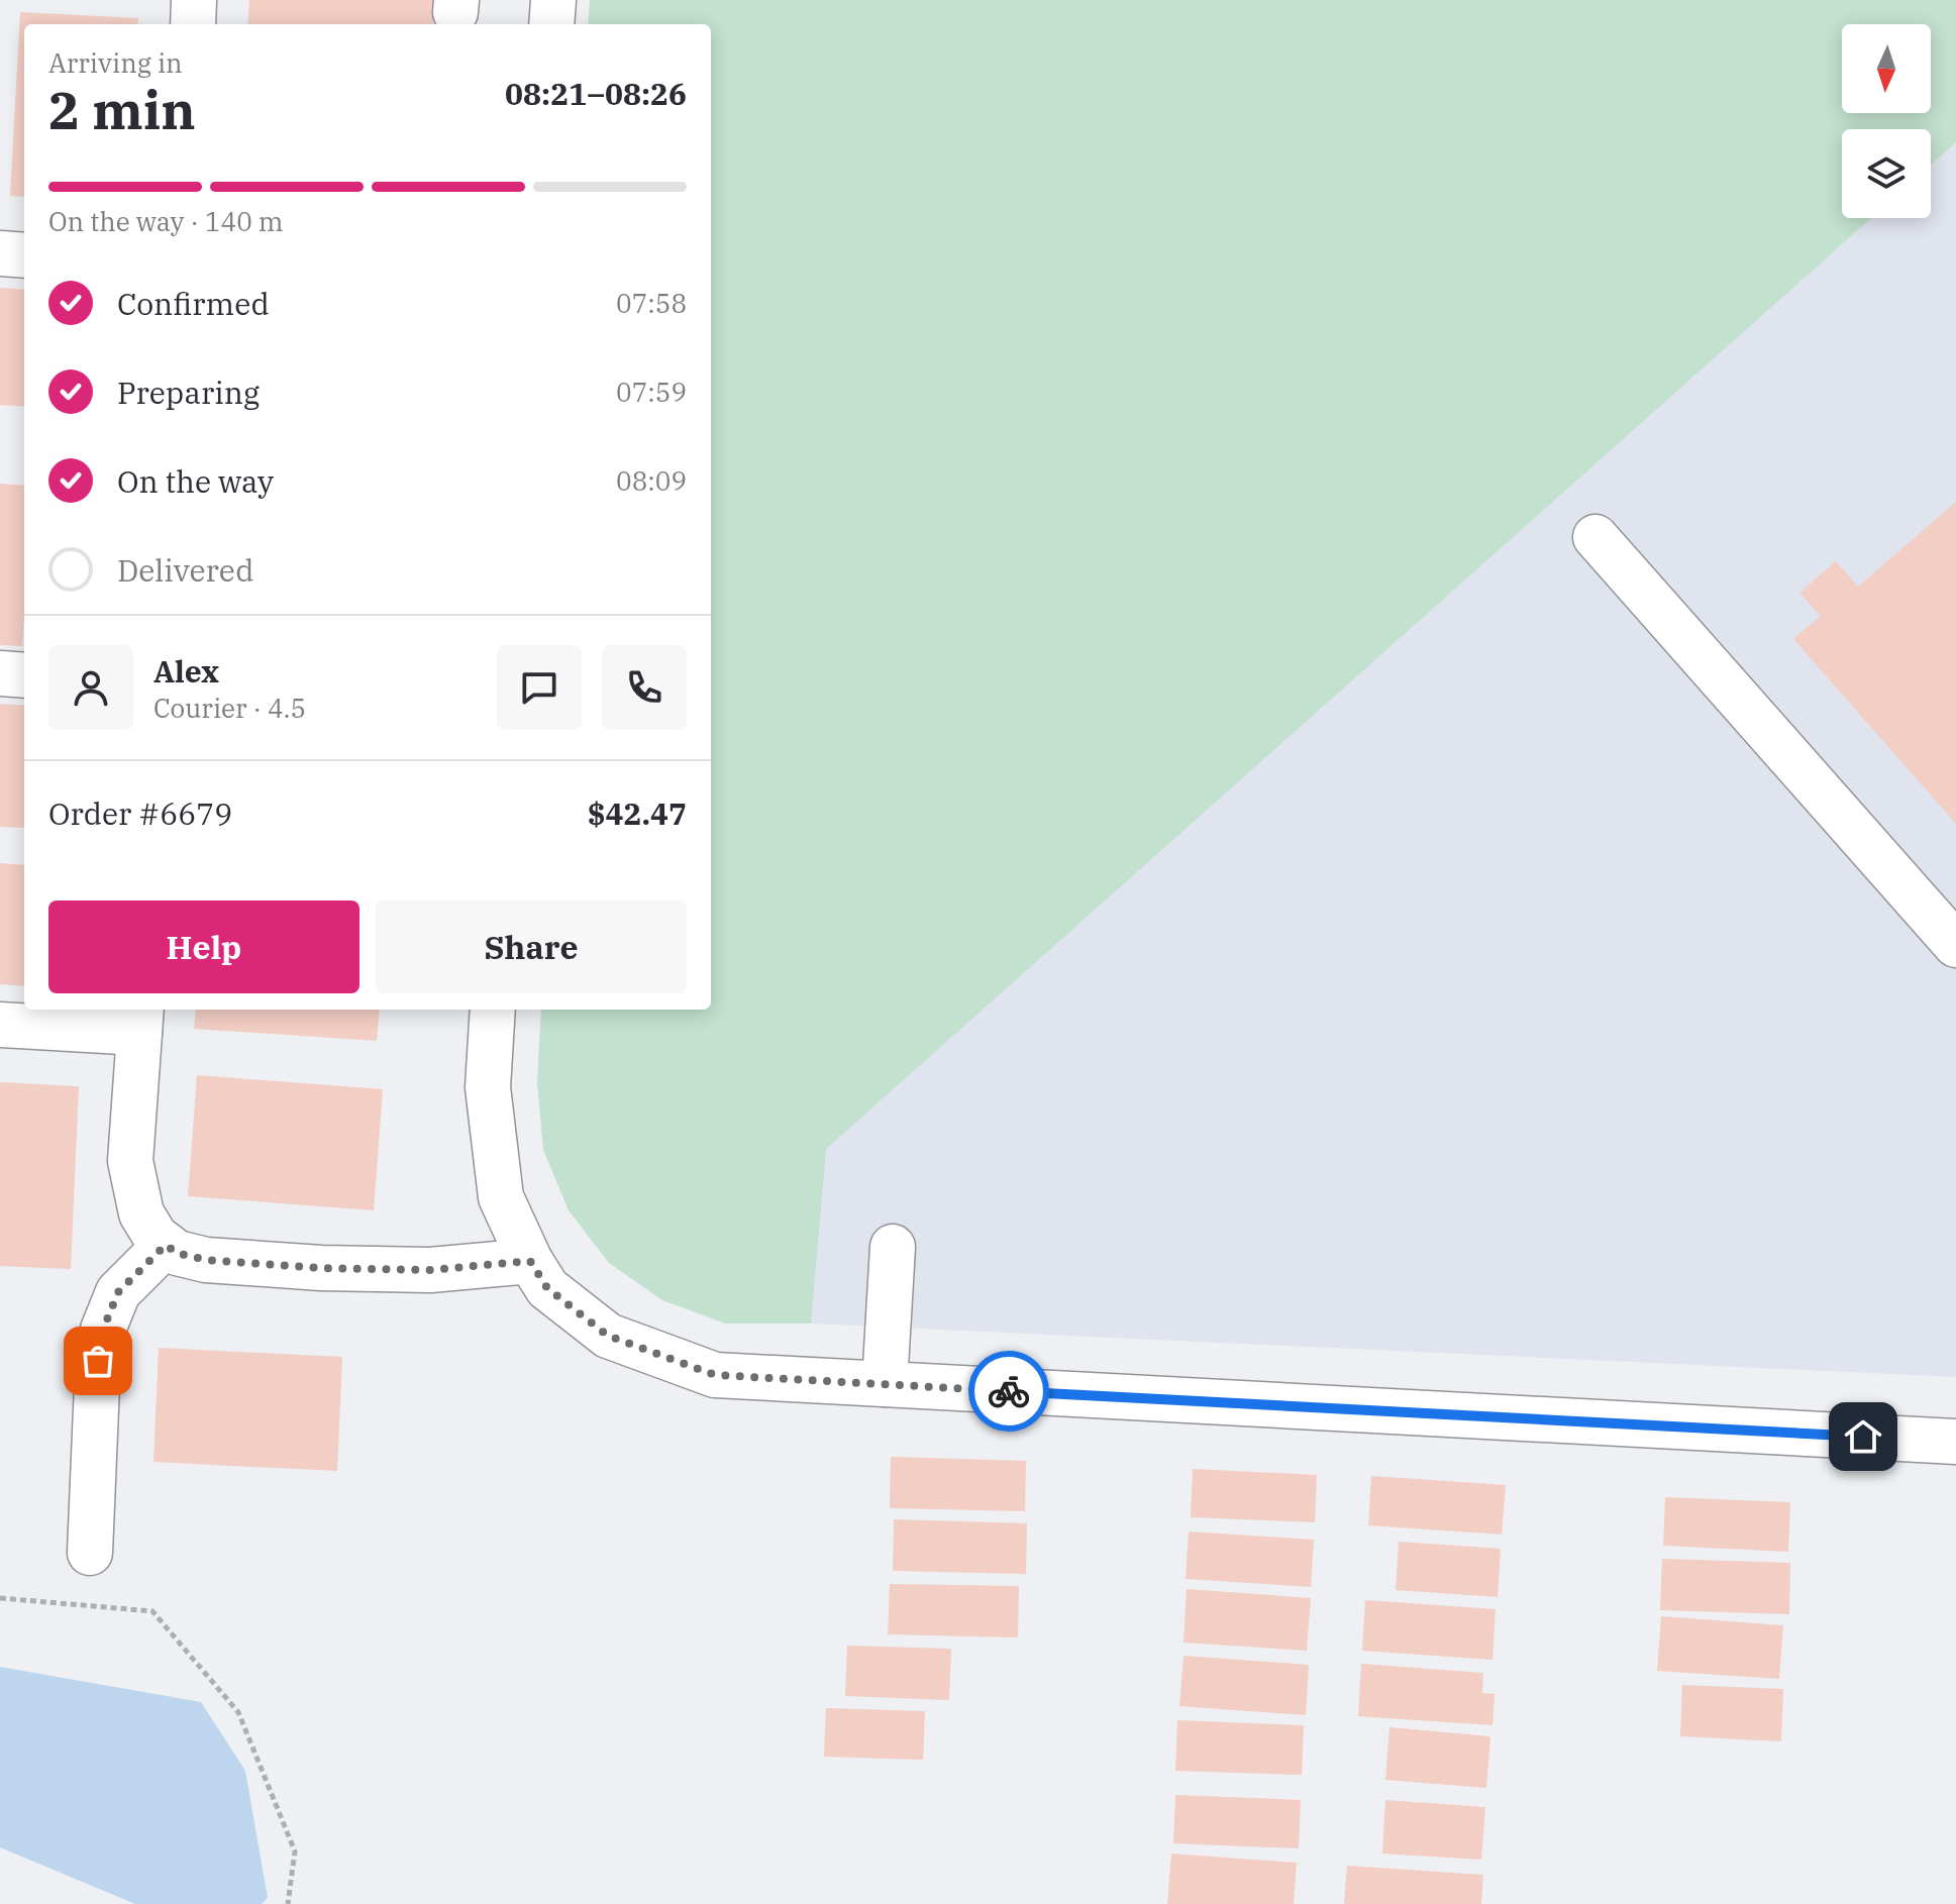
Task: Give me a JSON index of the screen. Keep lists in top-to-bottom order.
{
  "north": "bottom",
  "page": {
    "heading": ["2 min", "Arriving in", "08:21–08:26"],
    "panel": [
      "Alex",
      "Courier · 4.5",
      "Order #6679",
      "$42.47"
    ],
    "bar": "On the way · 140 m",
    "list": [
      ["Confirmed", "07:58"],
      ["Preparing", "07:59"],
      ["On the way", "08:09"],
      "Delivered"
    ],
    "buttons": ["Help", "Share"]
  }
}
